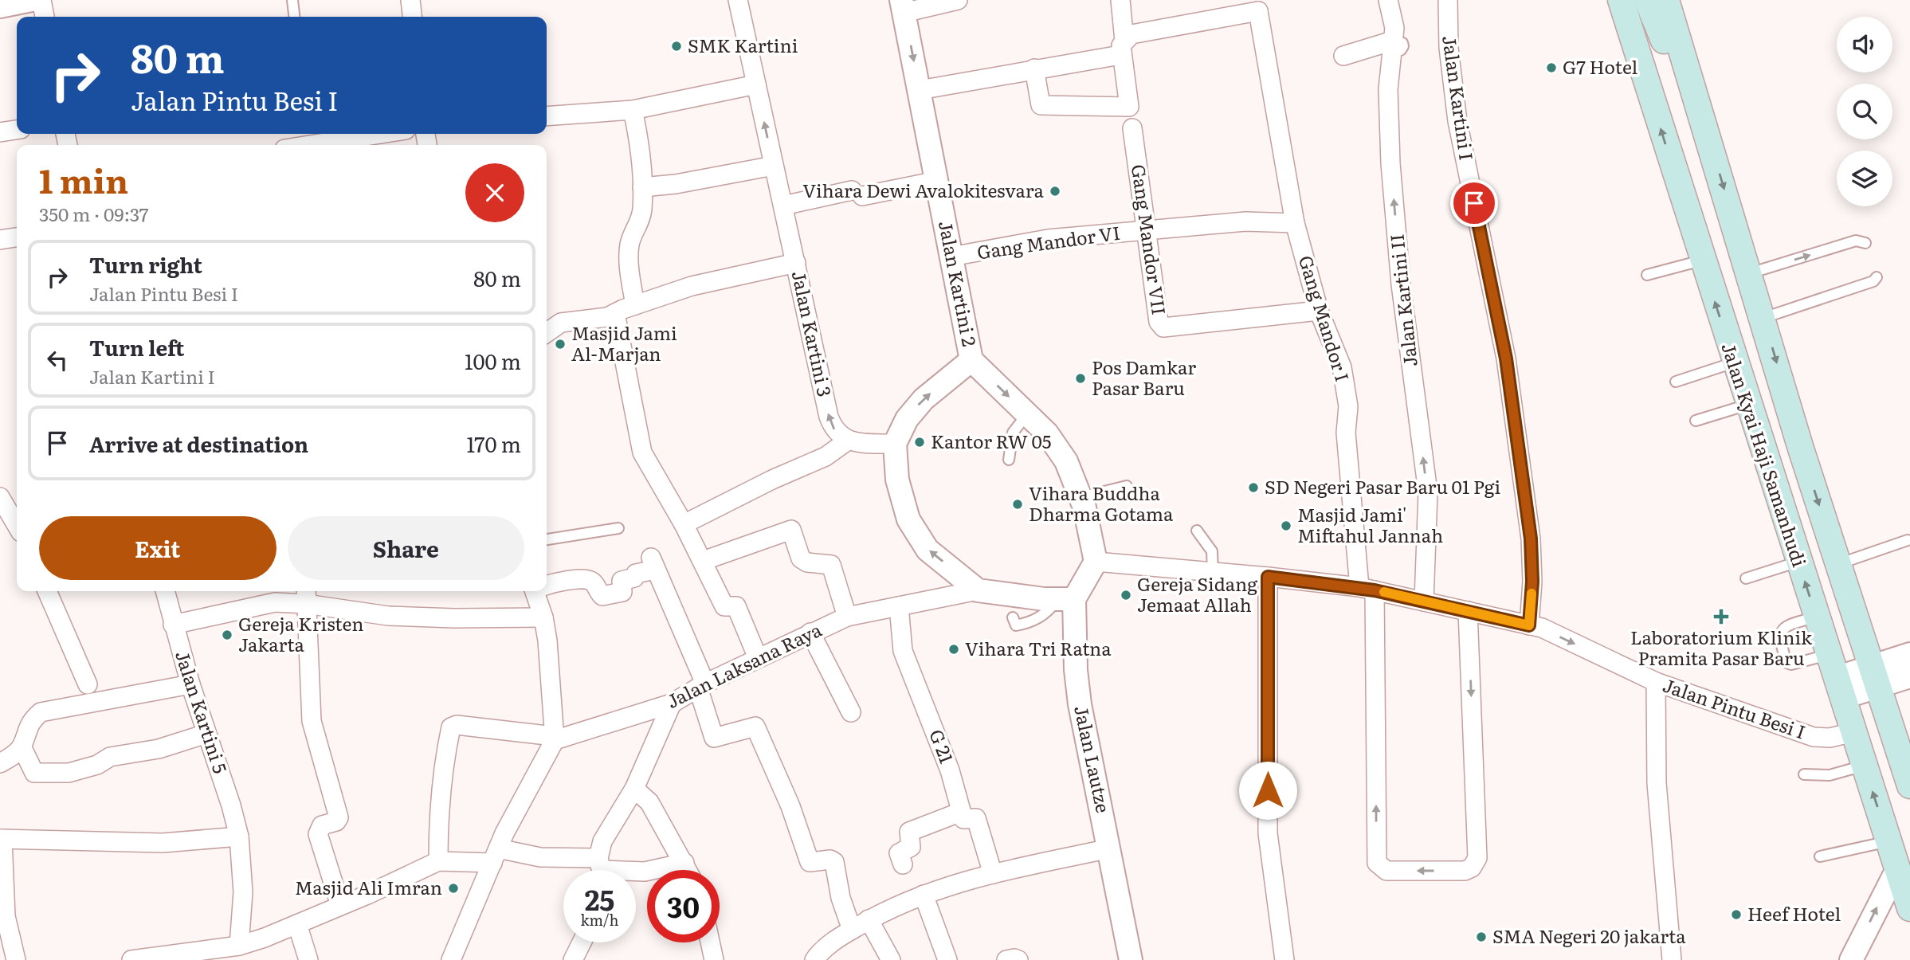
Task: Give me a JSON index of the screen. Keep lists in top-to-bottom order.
{
  "streets": {
    "main road": ["Jalan Kyai Haji Samanhudi"],
    "street": [
      "Jalan Kartini I",
      "Gang Mandor VII",
      "Gang Mandor VI",
      "Jalan Kartini 2",
      "Jalan Kartini II",
      "Gang Mandor I",
      "Jalan Kartini 3",
      "Jalan Laksana Raya",
      "Jalan Pintu Besi I",
      "Jalan Kartini 5",
      "G 21",
      "Jalan Lautze"
    ]
  },
  "crossings": [
    ["Jalan Kartini I", "Jalan Pintu Besi I"],
    ["Gang Mandor VII", "Gang Mandor VI"],
    ["Gang Mandor VII", "Gang Mandor I"],
    ["Gang Mandor VI", "Jalan Kartini 2"],
    ["Gang Mandor VI", "Gang Mandor I"],
    ["Jalan Kartini 2", "Jalan Pintu Besi I"],
    ["Jalan Kartini II", "Jalan Pintu Besi I"],
    ["Gang Mandor I", "Jalan Pintu Besi I"],
    ["Jalan Kyai Haji Samanhudi", "Jalan Pintu Besi I"],
    ["Jalan Laksana Raya", "G 21"]
  ],
  "one_way": ["Jalan Kartini II"],
  "places": {
    "other": [
      "SMK Kartini",
      "G7 Hotel",
      "Vihara Dewi Avalokitesvara",
      "Masjid Jami Al-Marjan",
      "Pos Damkar Pasar Baru",
      "Kantor RW 05",
      "SD Negeri Pasar Baru 01 Pgi",
      "Vihara Buddha Dharma Gotama",
      "Masjid Jami' Miftahul Jannah",
      "Gereja Sidang Jemaat Allah",
      "Gereja Kristen Jakarta",
      "Vihara Tri Ratna",
      "Masjid Ali Imran",
      "Heef Hotel",
      "SMA Negeri 20 jakarta"
    ],
    "health": ["Laboratorium Klinik Pramita Pasar Baru"]
  },
  "page": {
    "turn": ["80 m", "Jalan Pintu Besi I"],
    "heading": ["1 min", "350 m · 09:37"],
    "list": [
      {
        "name": "Turn right",
        "note": "Jalan Pintu Besi I",
        "value": "80 m"
      },
      {
        "name": "Turn left",
        "note": "Jalan Kartini I",
        "value": "100 m"
      },
      {
        "name": "Arrive at destination",
        "value": "170 m"
      }
    ],
    "buttons": ["Exit", "Share"],
    "speed": "25 km/h",
    "limit": "30"
  }
}
